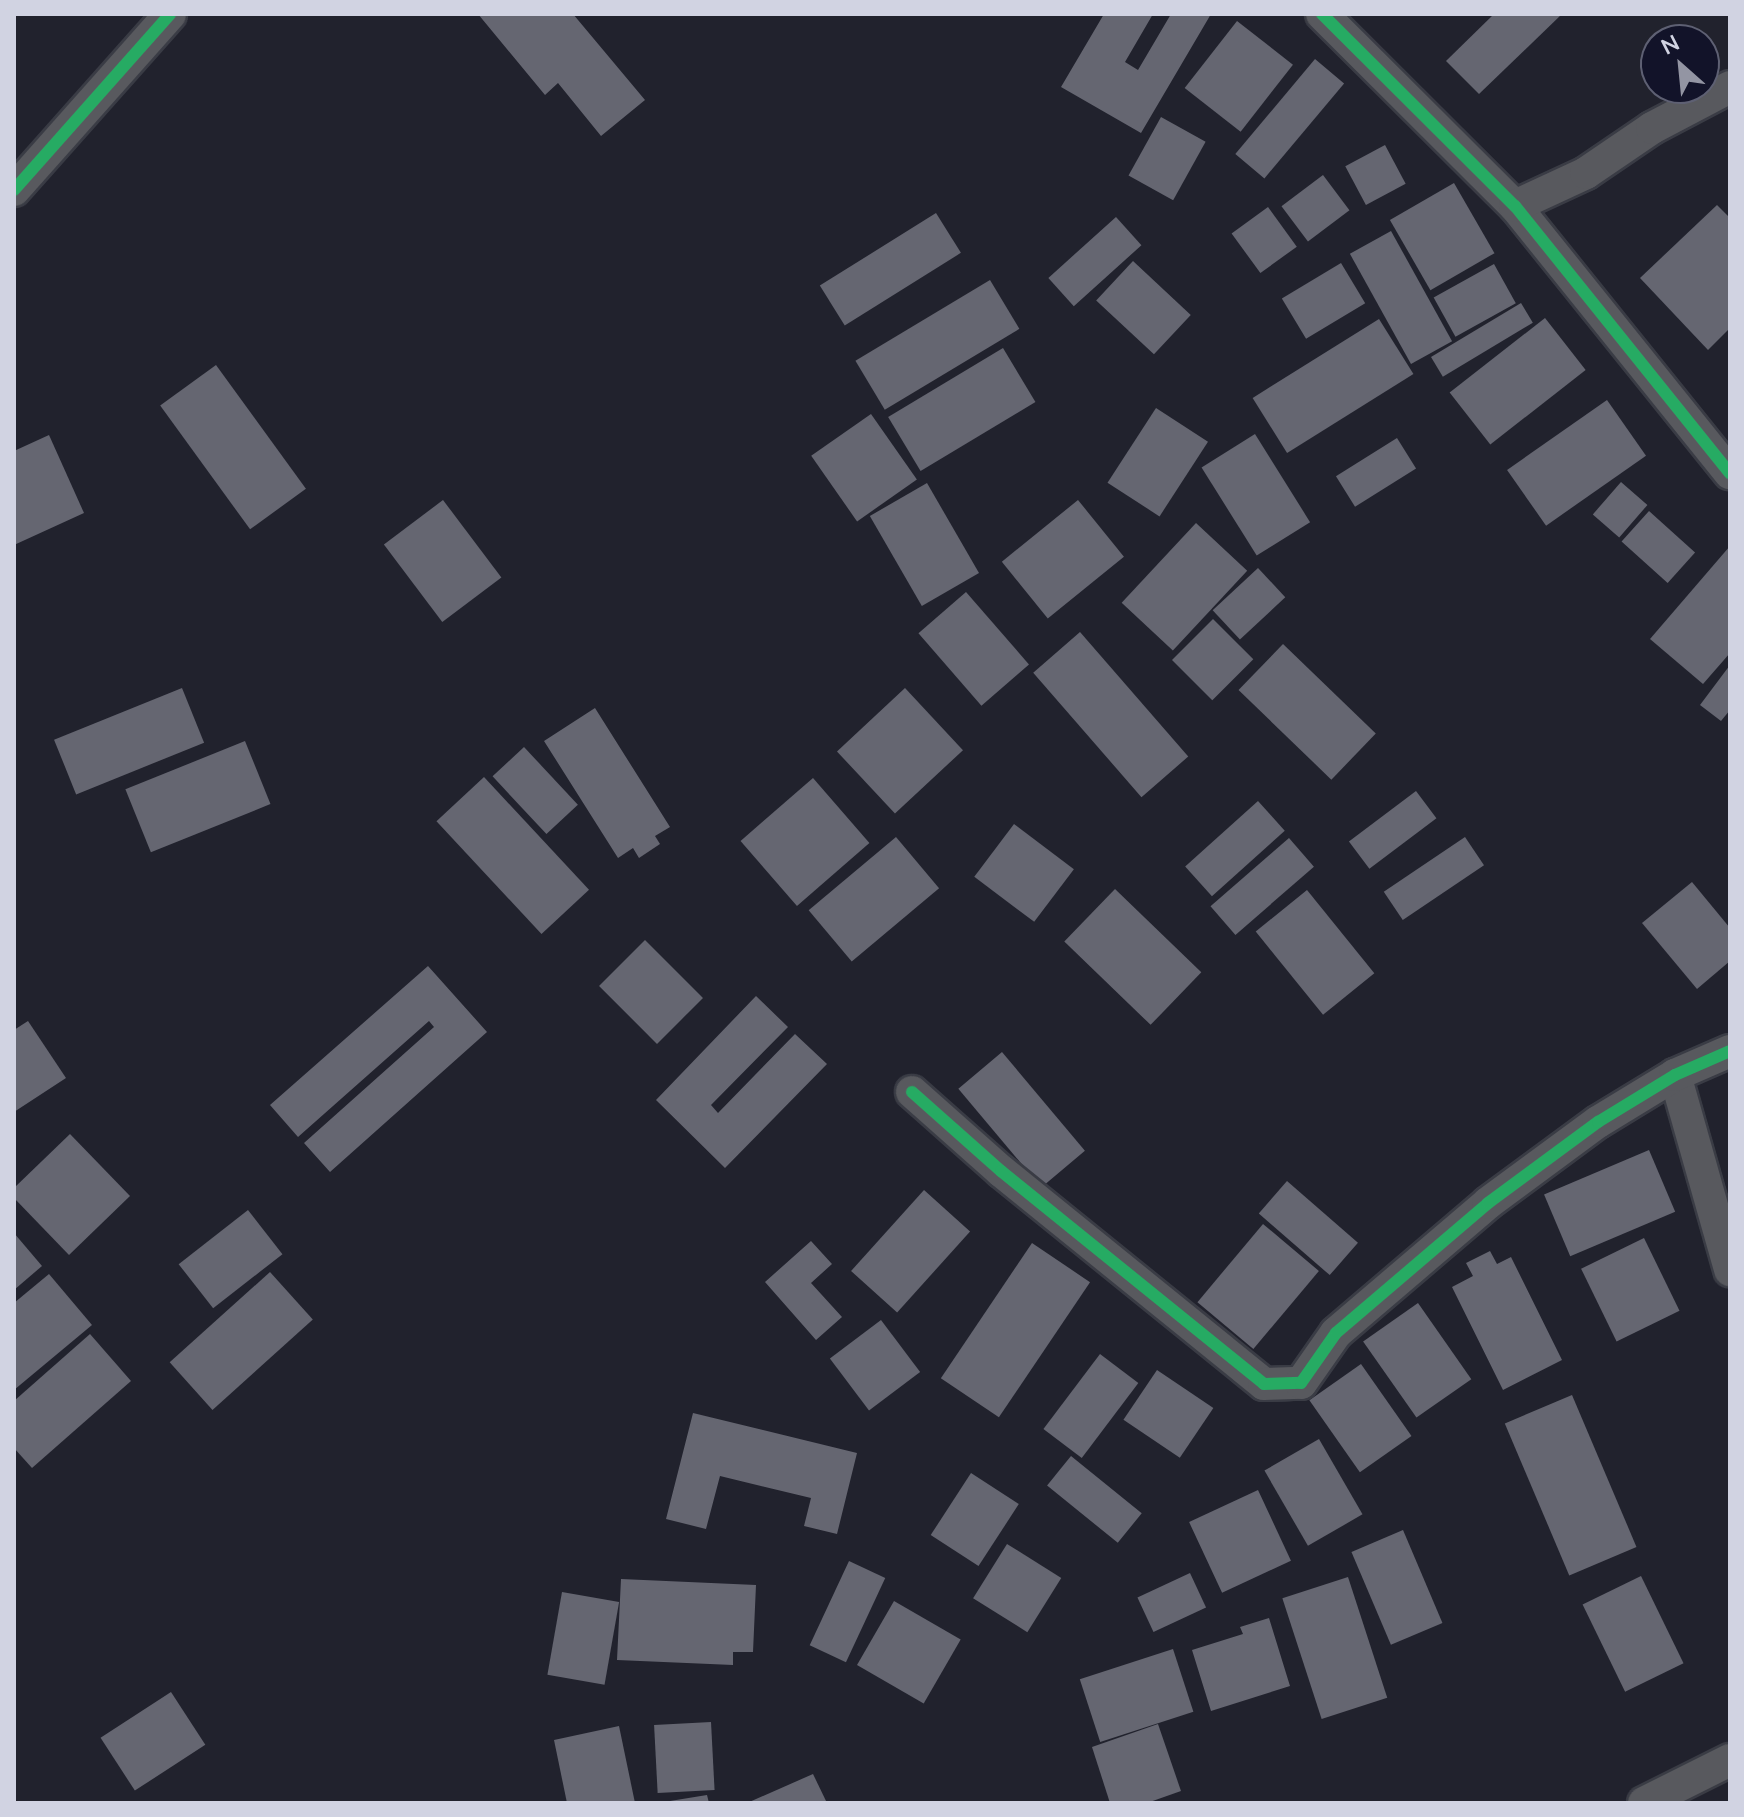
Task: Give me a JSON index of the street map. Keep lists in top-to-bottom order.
{
  "north": "top left"
}
